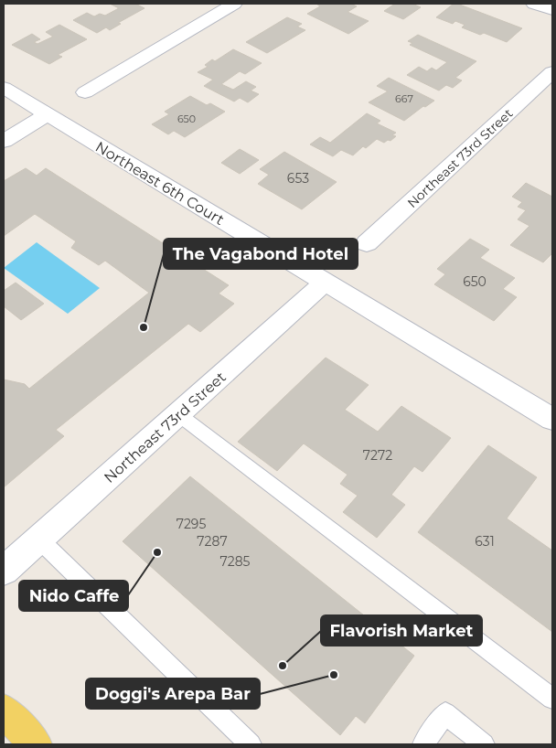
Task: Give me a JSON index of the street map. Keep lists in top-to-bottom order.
{
  "streets": {
    "street": ["Northeast 73rd Street", "Northeast 6th Court"]
  },
  "crossings": [
    ["Northeast 73rd Street", "Northeast 6th Court"]
  ],
  "places": [
    "The Vagabond Hotel",
    "Nido Caffe",
    "Flavorish Market",
    "Doggi's Arepa Bar"
  ],
  "house_numbers": [
    "667",
    "650",
    "653",
    "650",
    "7272",
    "7295",
    "7287",
    "631",
    "7285"
  ]
}
